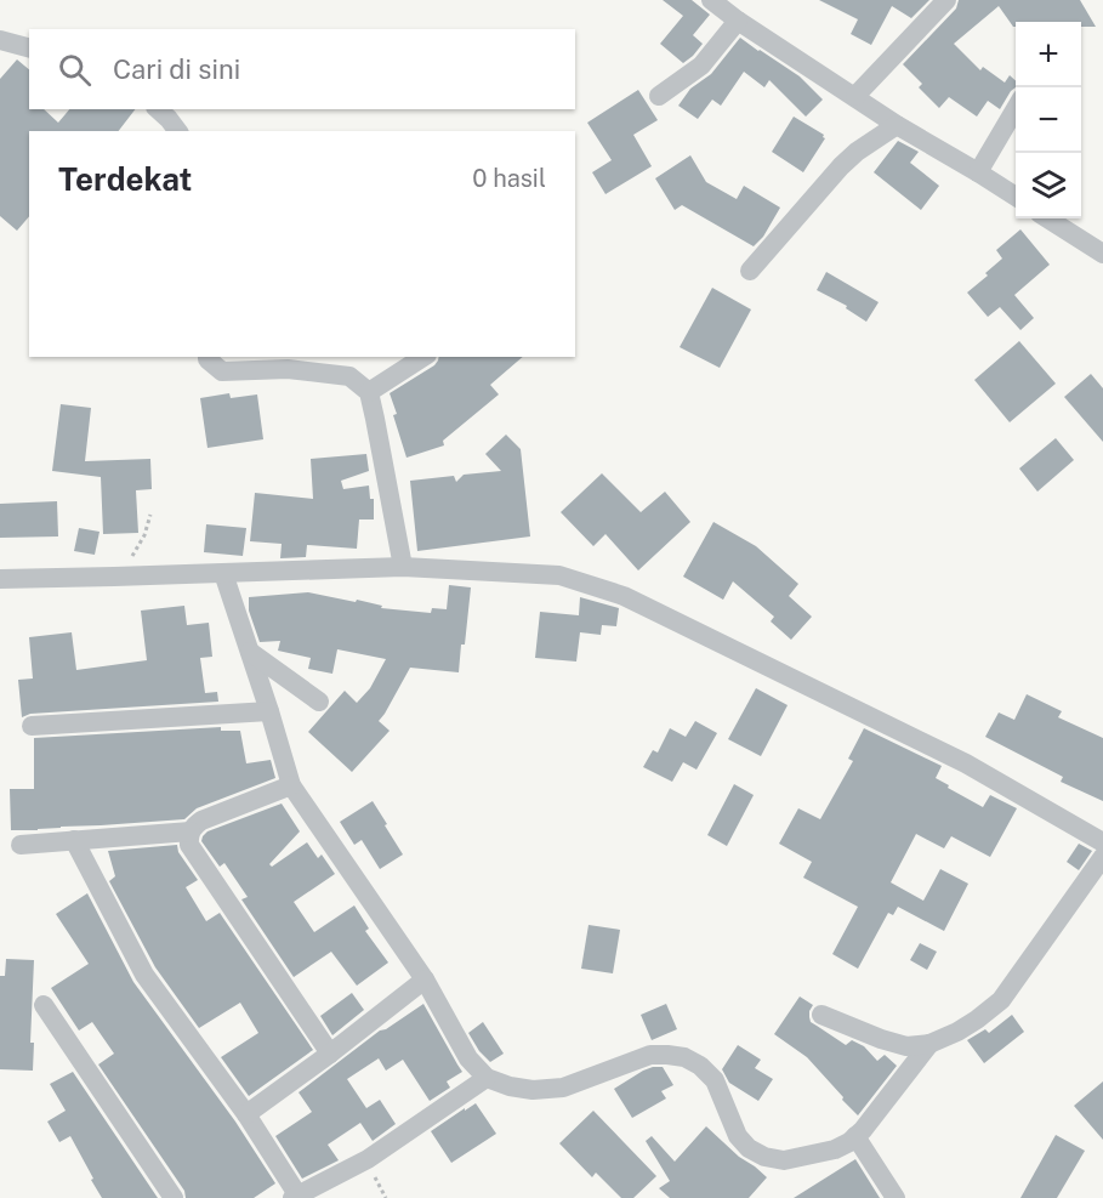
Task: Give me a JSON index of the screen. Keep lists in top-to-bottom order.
{
  "page": {
    "map_buttons": ["+", "−"],
    "search": "Cari di sini",
    "heading": ["Terdekat", "0 hasil"]
  }
}
